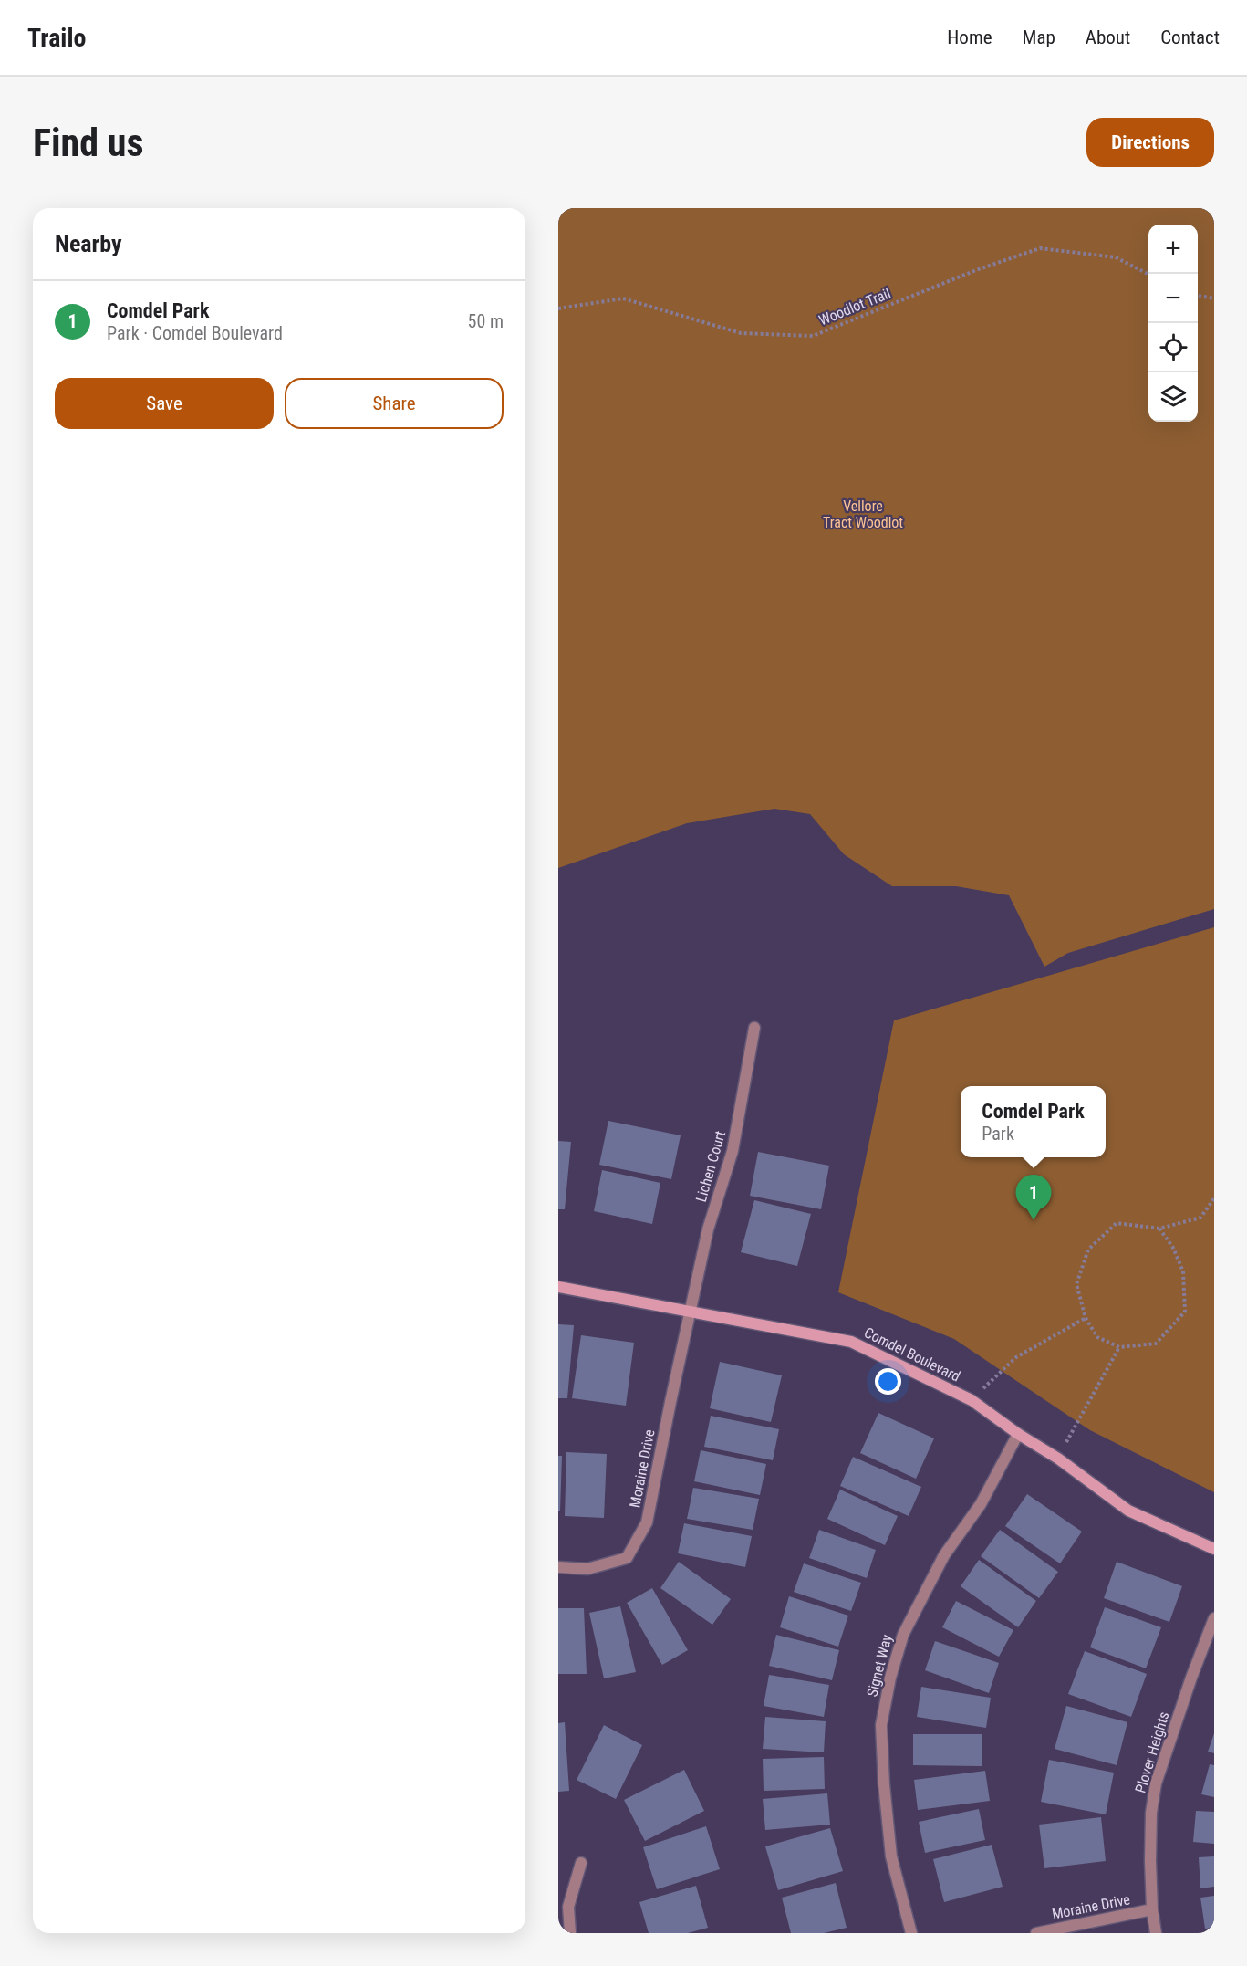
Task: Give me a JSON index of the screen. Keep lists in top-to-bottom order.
{
  "streets": {
    "street": [
      "Lichen Court",
      "Comdel Boulevard",
      "Moraine Drive",
      "Signet Way",
      "Plover Heights"
    ],
    "path": ["Woodlot Trail"]
  },
  "crossings": [
    ["Lichen Court", "Comdel Boulevard"],
    ["Lichen Court", "Moraine Drive"],
    ["Comdel Boulevard", "Moraine Drive"],
    ["Comdel Boulevard", "Signet Way"],
    ["Moraine Drive", "Plover Heights"]
  ],
  "parks": ["Vellore Tract Woodlot"],
  "page": {
    "header": "Trailo",
    "nav": [
      "Home",
      "Map",
      "About",
      "Contact"
    ],
    "buttons": [
      "Directions",
      ["Save", "Share"]
    ],
    "title": "Find us",
    "heading": "Nearby",
    "map_buttons": ["+", "−"],
    "list": [
      {
        "mark": "1",
        "name": "Comdel Park",
        "note": "Park · Comdel Boulevard",
        "value": "50 m"
      }
    ],
    "popup": ["Comdel Park", "Park"],
    "pins": "1"
  }
}
